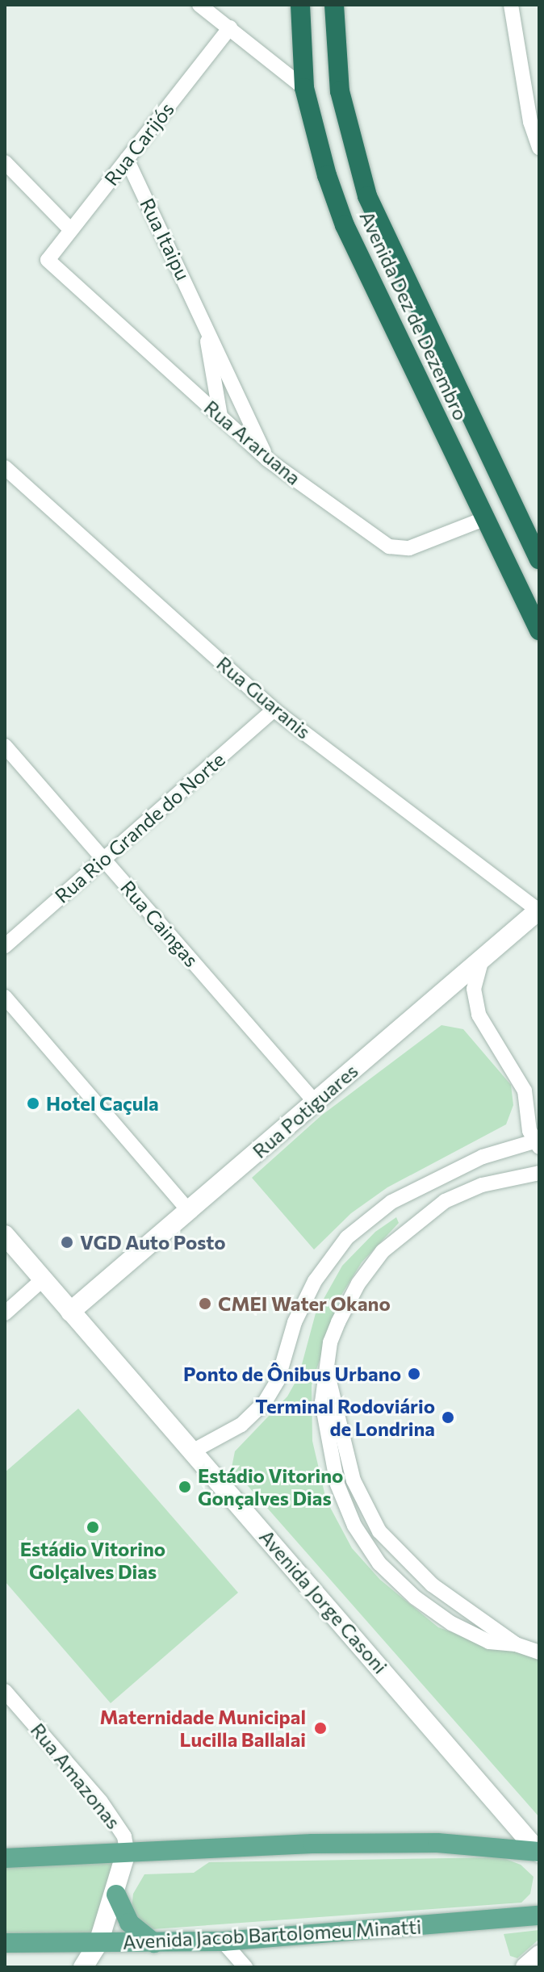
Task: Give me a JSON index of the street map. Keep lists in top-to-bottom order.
{
  "streets": {
    "highway": ["Avenida Dez de Dezembro"],
    "main road": ["Avenida Jacob Bartolomeu Minatti"],
    "street": [
      "Rua Carijós",
      "Rua Itaipu",
      "Rua Araruana",
      "Rua Guaranis",
      "Rua Rio Grande do Norte",
      "Rua Caingas",
      "Rua Potiguares",
      "Avenida Jorge Casoni",
      "Rua Amazonas"
    ]
  },
  "crossings": [
    ["Rua Carijós", "Rua Itaipu"],
    ["Rua Carijós", "Rua Araruana"],
    ["Rua Itaipu", "Rua Araruana"],
    ["Avenida Dez de Dezembro", "Rua Araruana"],
    ["Rua Guaranis", "Rua Rio Grande do Norte"],
    ["Rua Guaranis", "Rua Potiguares"],
    ["Rua Rio Grande do Norte", "Rua Caingas"],
    ["Rua Caingas", "Rua Potiguares"],
    ["Rua Potiguares", "Avenida Jorge Casoni"],
    ["Rua Amazonas", "Avenida Jacob Bartolomeu Minatti"]
  ],
  "places": [
    "Hotel Caçula",
    "VGD Auto Posto",
    "CMEI Water Okano",
    "Ponto de Ônibus Urbano",
    "Terminal Rodoviário de Londrina",
    "Estádio Vitorino Gonçalves Dias",
    "Estádio Vitorino Golçalves Dias",
    "Maternidade Municipal Lucilla Ballalai"
  ]
}
